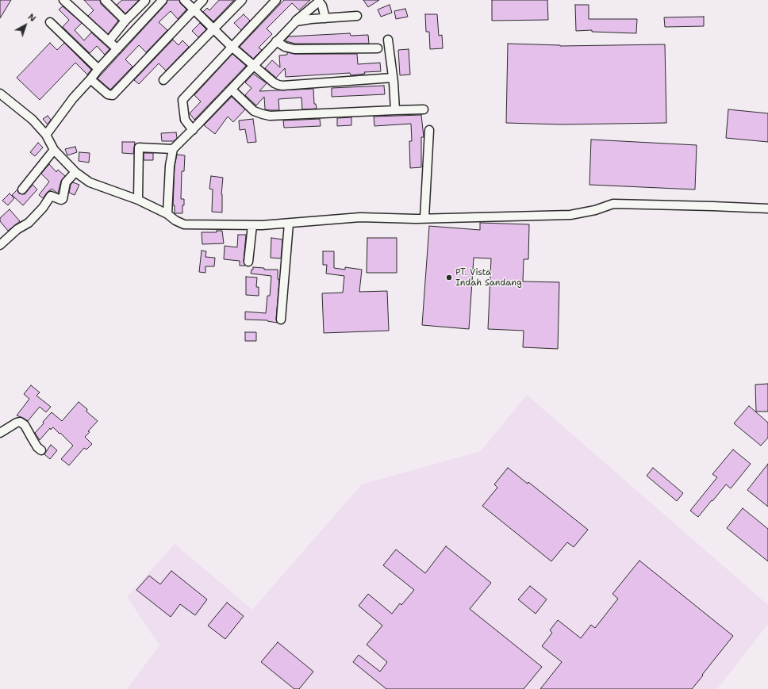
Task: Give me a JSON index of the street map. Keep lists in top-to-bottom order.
{
  "places": ["PT. Vista Indah Sandang"],
  "north": "top right"
}
